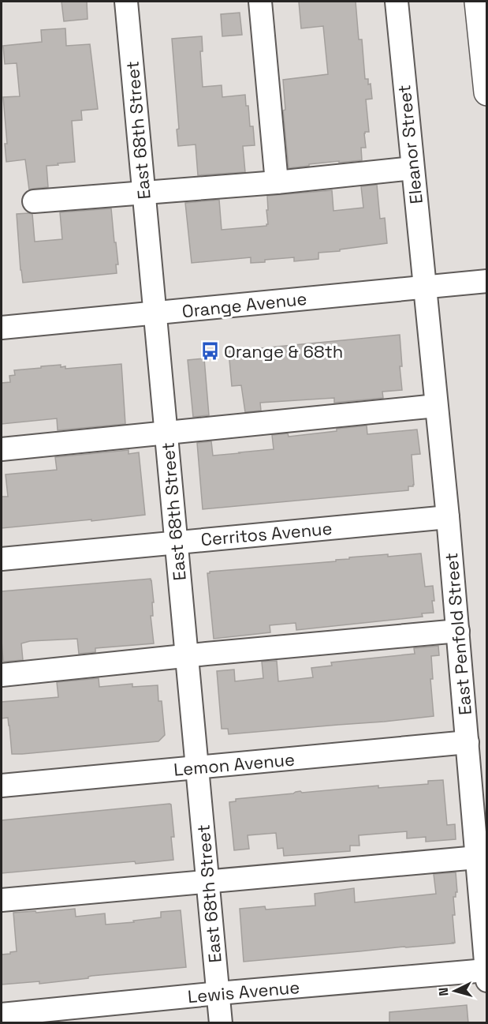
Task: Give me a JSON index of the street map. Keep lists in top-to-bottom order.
{
  "streets": {
    "street": [
      "East 68th Street",
      "Eleanor Street",
      "Orange Avenue",
      "Cerritos Avenue",
      "East Penfold Street",
      "Lemon Avenue",
      "Lewis Avenue"
    ]
  },
  "crossings": [
    ["East 68th Street", "Orange Avenue"],
    ["East 68th Street", "Cerritos Avenue"],
    ["East 68th Street", "Lemon Avenue"],
    ["East 68th Street", "Lewis Avenue"],
    ["Eleanor Street", "Orange Avenue"],
    ["Eleanor Street", "East Penfold Street"],
    ["Orange Avenue", "East Penfold Street"],
    ["Cerritos Avenue", "East Penfold Street"],
    ["East Penfold Street", "Lemon Avenue"],
    ["East Penfold Street", "Lewis Avenue"]
  ],
  "places": {
    "bus stop": ["Orange & 68th"]
  },
  "north": "left"
}
